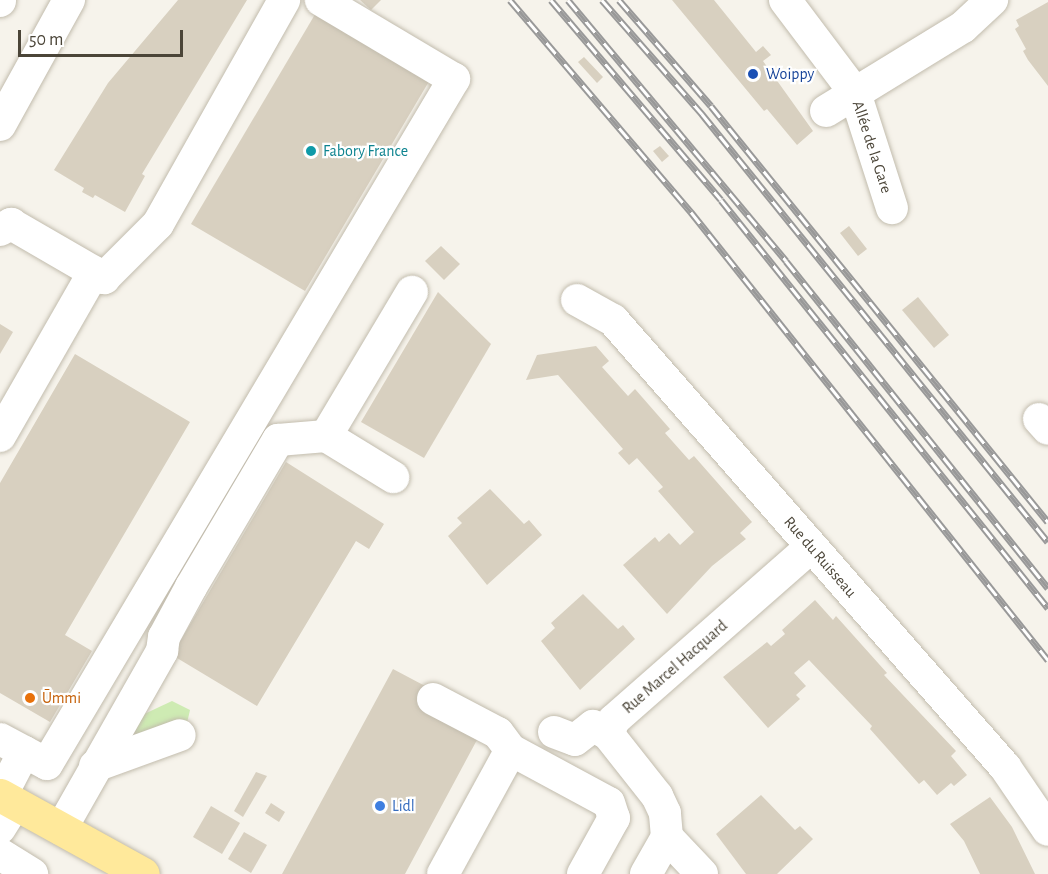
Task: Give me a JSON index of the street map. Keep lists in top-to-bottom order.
{
  "streets": {
    "street": ["Allée de la Gare", "Rue du Ruisseau", "Rue Marcel Hacquard"]
  },
  "crossings": [
    ["Rue du Ruisseau", "Rue Marcel Hacquard"]
  ],
  "places": [
    "Woippy",
    "Fabory France",
    "Ūmmi",
    "Lidl"
  ],
  "scale_bar": "50 m"
}
